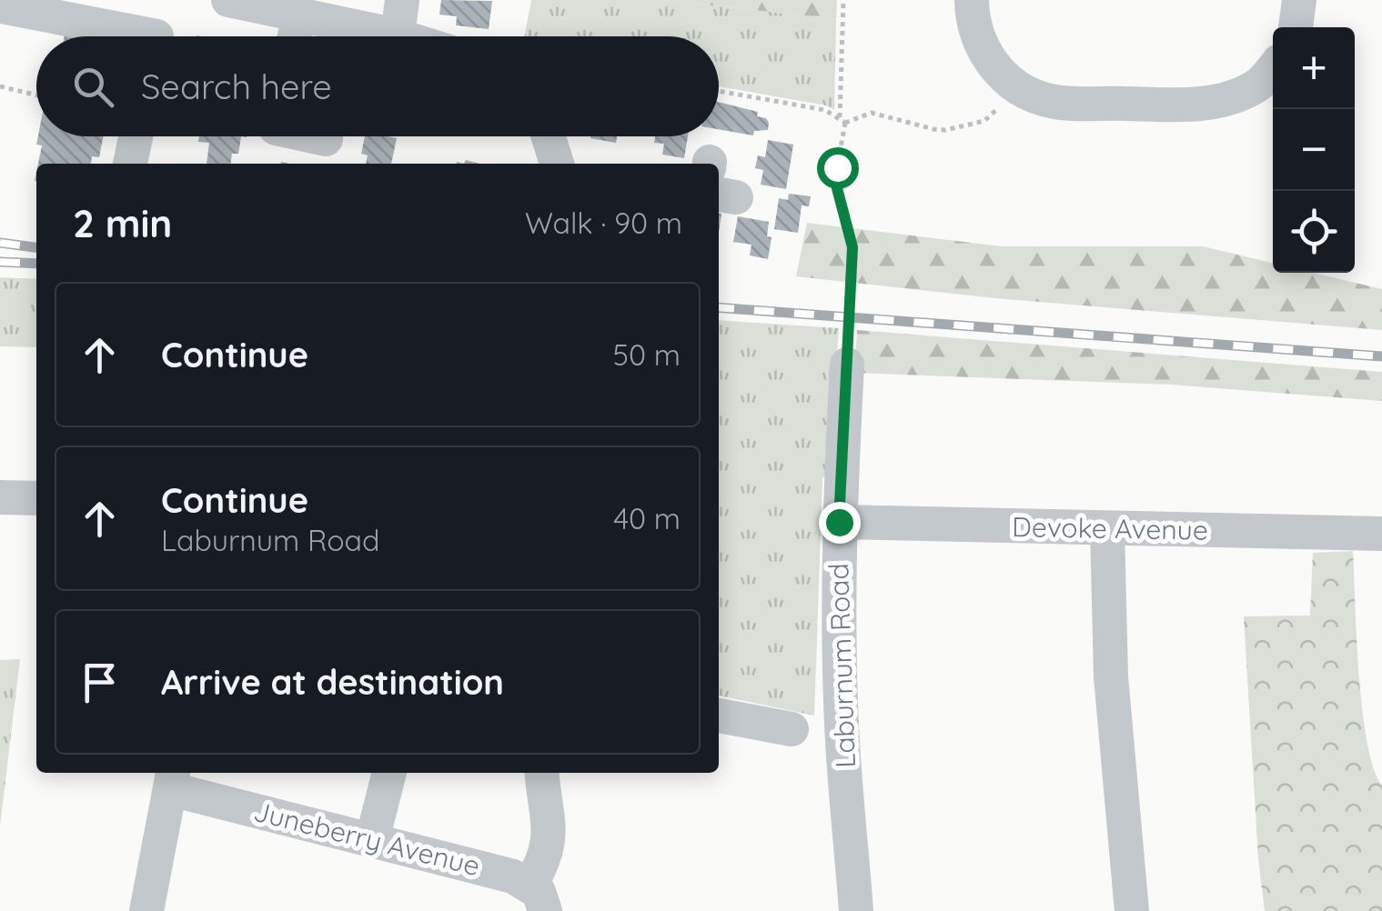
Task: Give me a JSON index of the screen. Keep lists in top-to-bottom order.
{
  "streets": {
    "street": ["Devoke Avenue", "Laburnum Road", "Juneberry Avenue"]
  },
  "crossings": [
    ["Devoke Avenue", "Laburnum Road"]
  ],
  "page": {
    "map_buttons": ["+", "−"],
    "search": "Search here",
    "heading": ["2 min", "Walk · 90 m"],
    "list": [
      ["Continue", "50 m"],
      ["Continue", "Laburnum Road", "40 m"],
      "Arrive at destination"
    ]
  }
}
